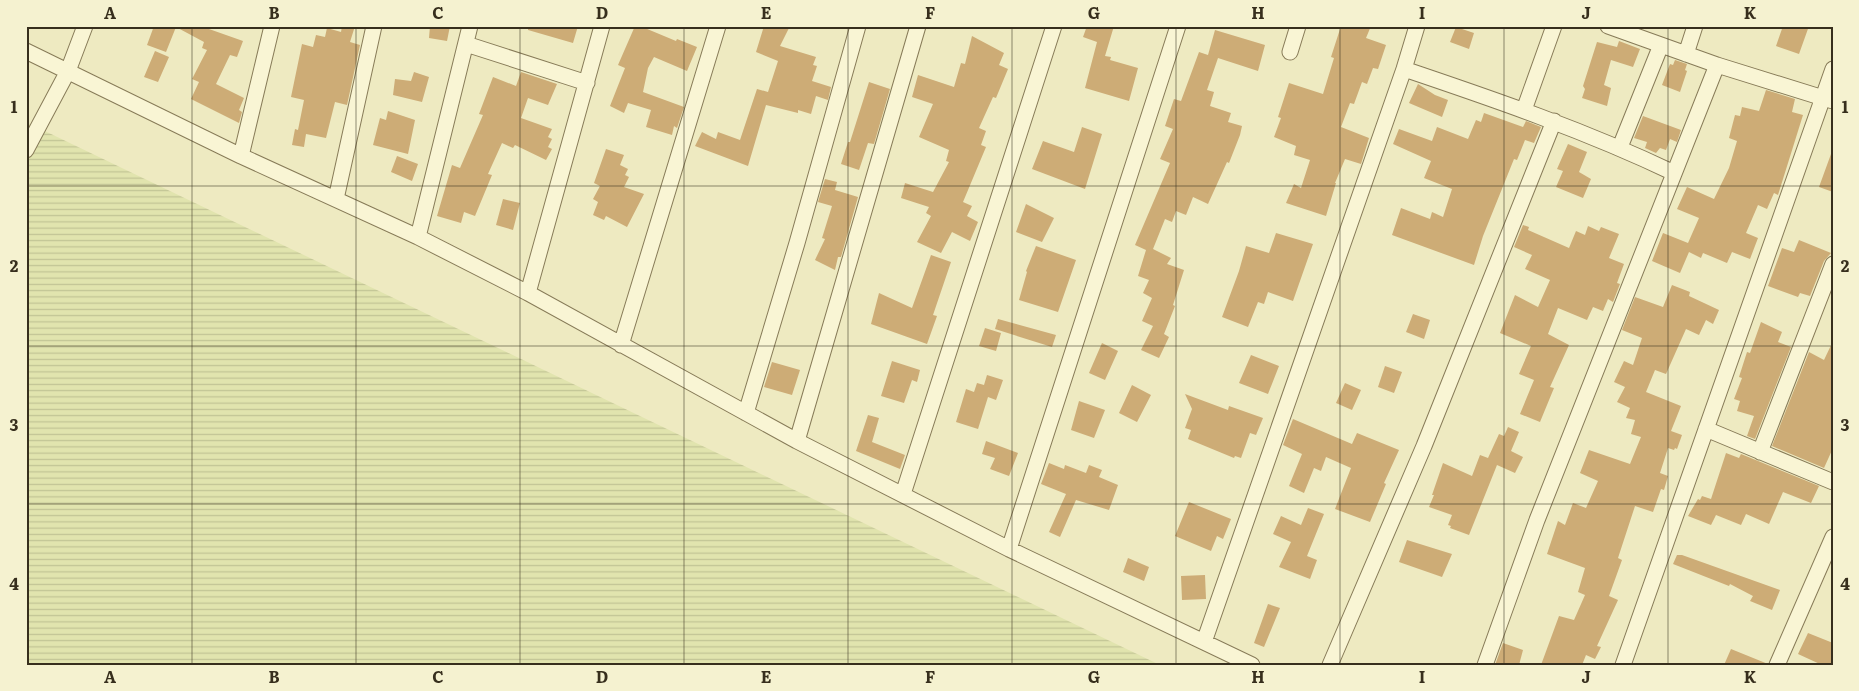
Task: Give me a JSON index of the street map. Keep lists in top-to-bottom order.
{
  "grid": {
    "columns": [
      "A",
      "B",
      "C",
      "D",
      "E",
      "F",
      "G",
      "H",
      "I",
      "J",
      "K"
    ],
    "rows": [
      "1",
      "2",
      "3",
      "4"
    ]
  }
}
